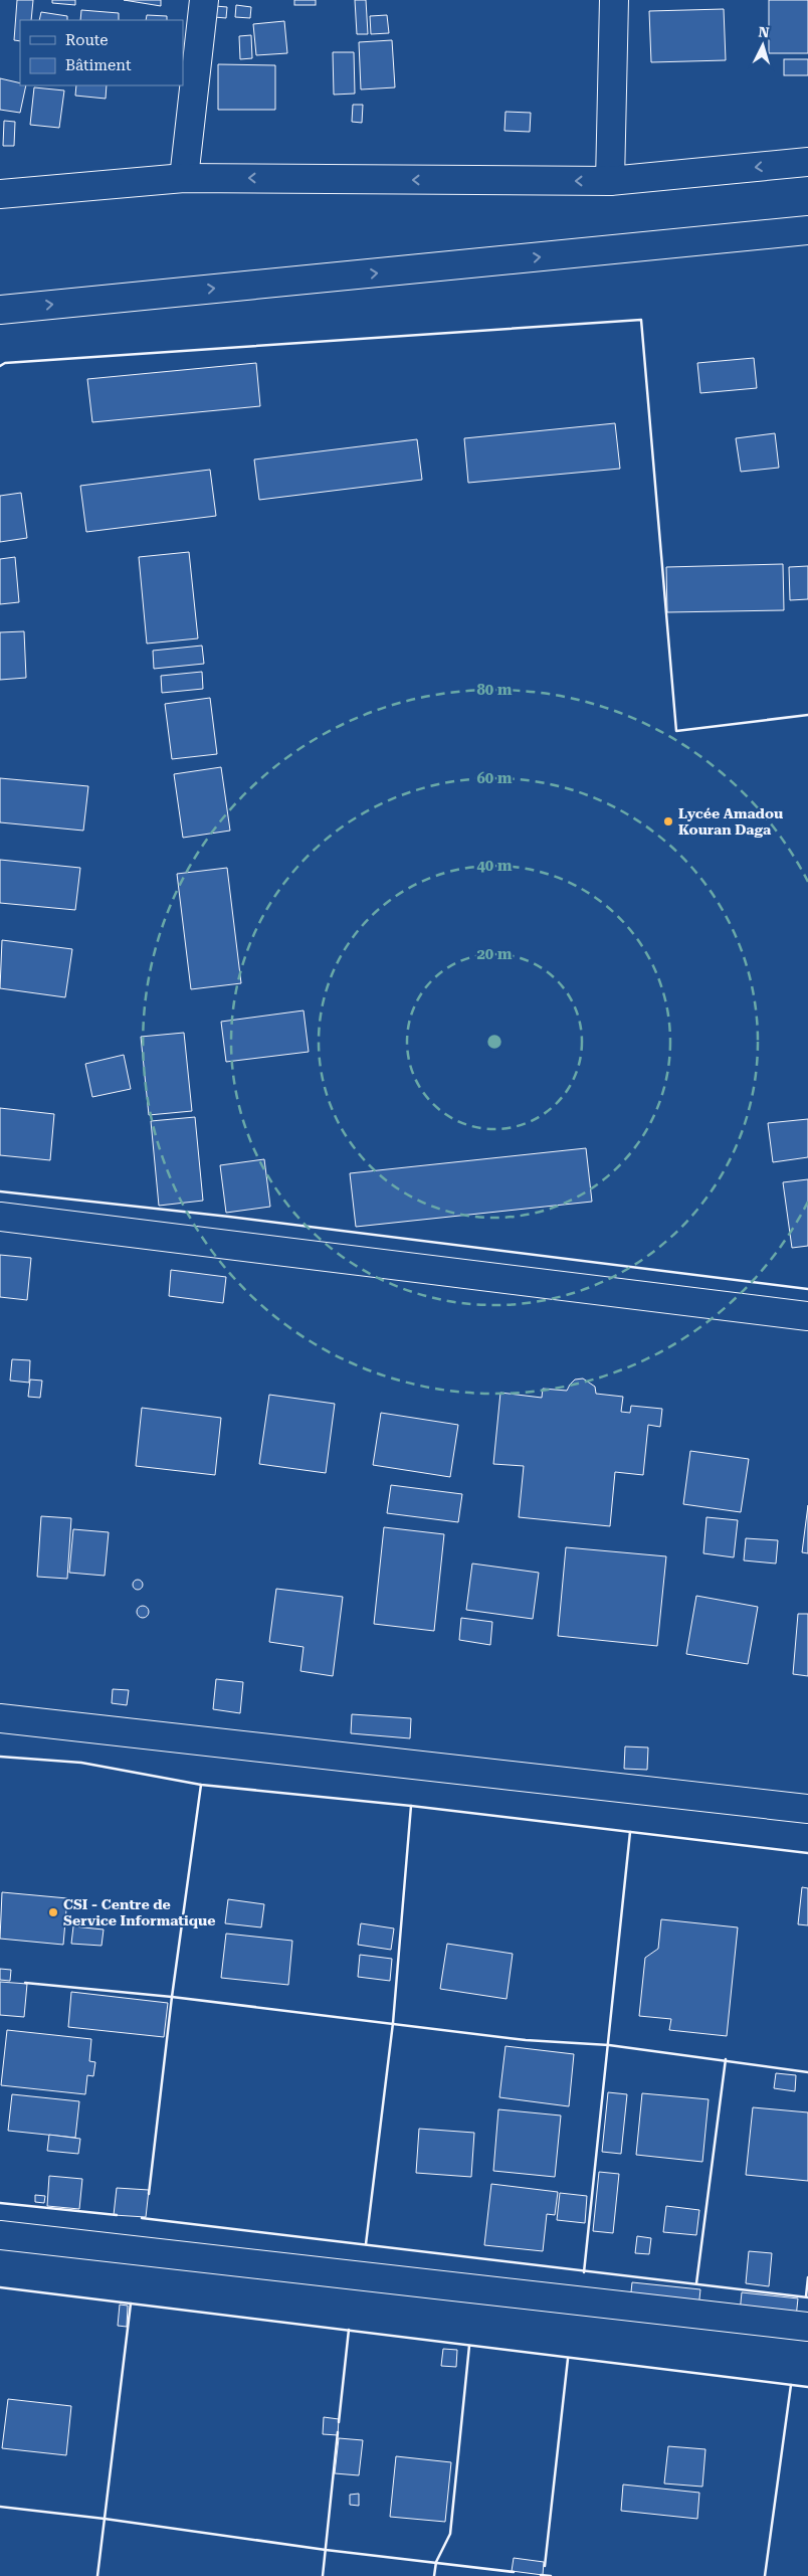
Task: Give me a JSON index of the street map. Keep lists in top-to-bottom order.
{
  "places": ["Lycée Amadou Kouran Daga", "CSI - Centre de Service Informatique"],
  "legend": ["Route", "Bâtiment"],
  "north": "top",
  "rings": [
    "80 m",
    "60 m",
    "40 m",
    "20 m"
  ]
}
